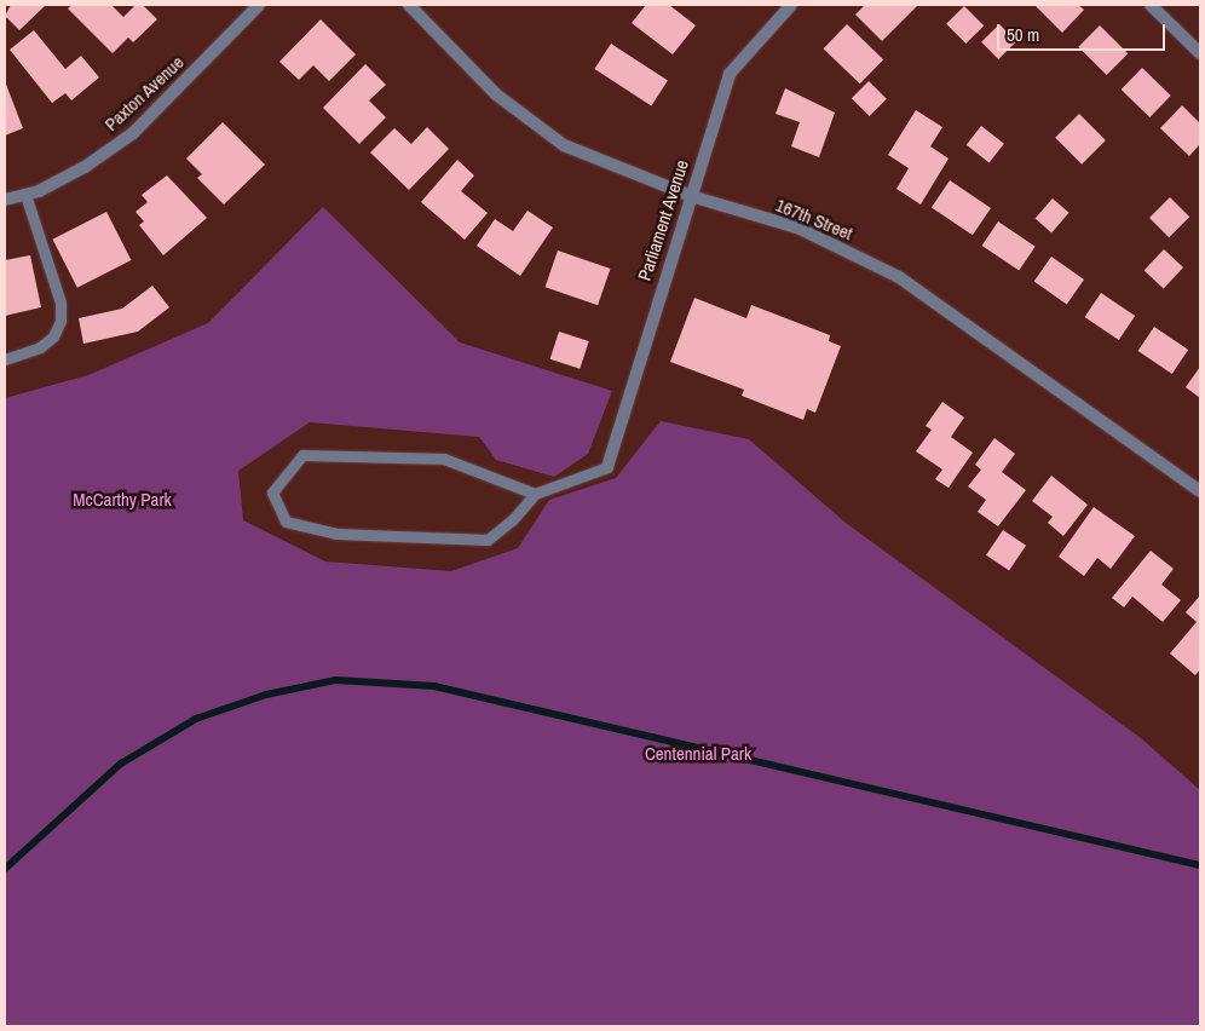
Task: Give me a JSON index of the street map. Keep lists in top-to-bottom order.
{
  "streets": {
    "street": ["Paxton Avenue", "167th Street", "Parliament Avenue"]
  },
  "crossings": [
    ["167th Street", "Parliament Avenue"]
  ],
  "parks": ["McCarthy Park", "Centennial Park"],
  "scale_bar": "50 m"
}
